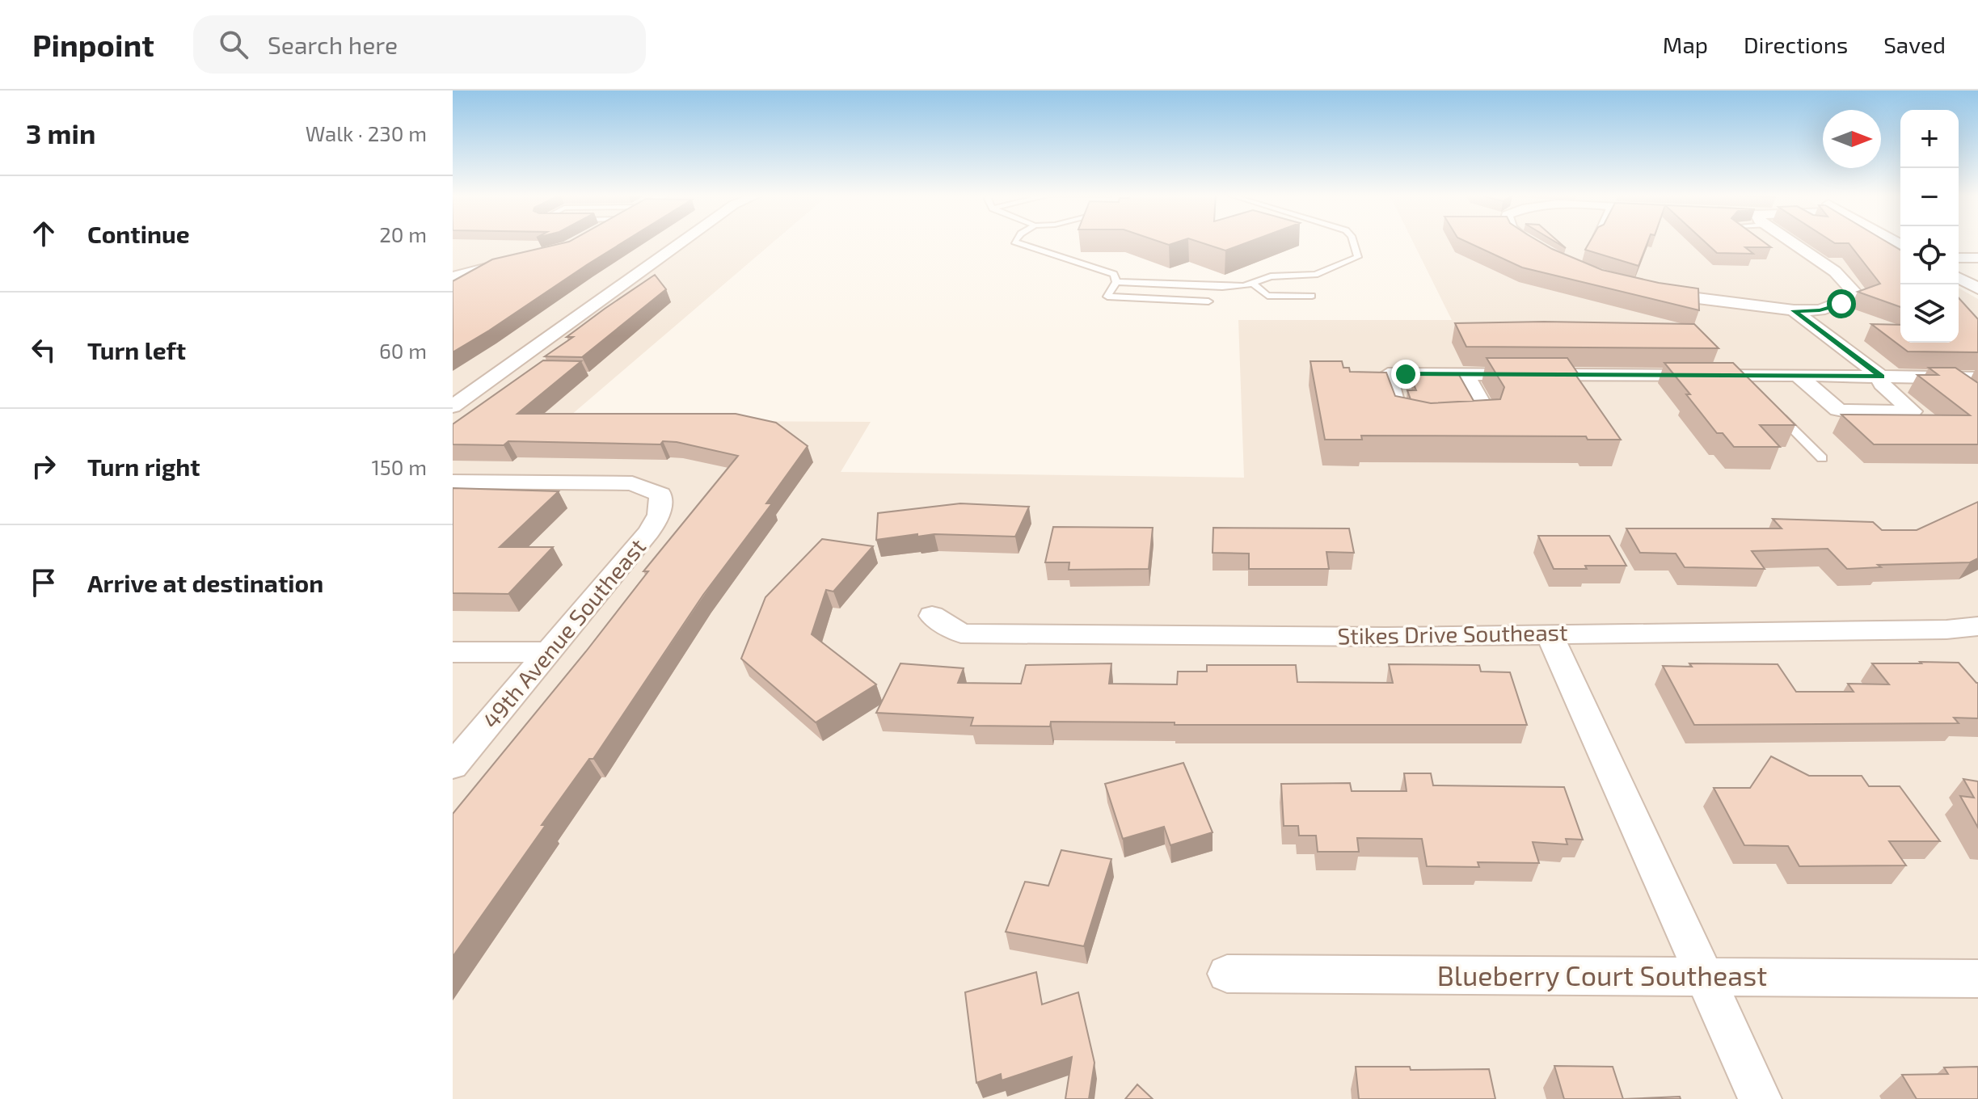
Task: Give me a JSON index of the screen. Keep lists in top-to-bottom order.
{
  "streets": {
    "street": ["49th Avenue Southeast", "Stikes Drive Southeast", "Blueberry Court Southeast"]
  },
  "north": "right",
  "page": {
    "header": "Pinpoint",
    "search": "Search here",
    "nav": ["Map", "Directions", "Saved"],
    "heading": ["3 min", "Walk · 230 m"],
    "map_buttons": ["+", "−"],
    "list": [
      ["Continue", "20 m"],
      ["Turn left", "60 m"],
      ["Turn right", "150 m"],
      "Arrive at destination"
    ]
  }
}
